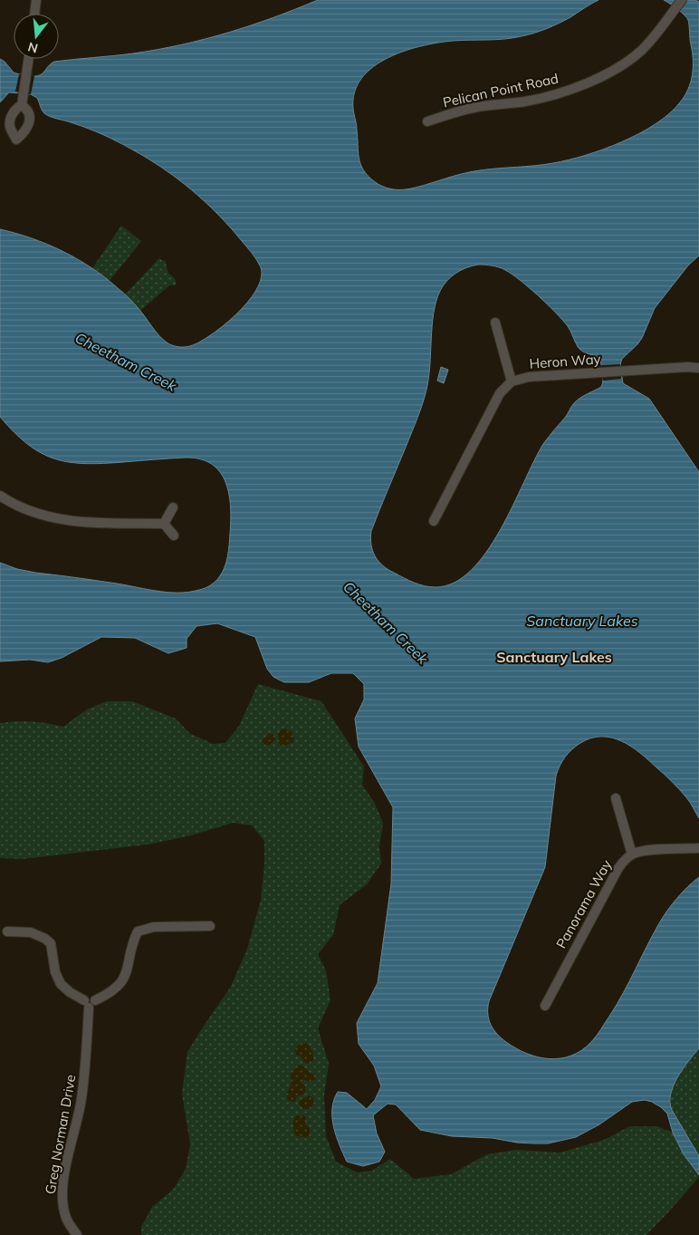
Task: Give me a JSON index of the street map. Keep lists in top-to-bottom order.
{
  "streets": {
    "street": [
      "Pelican Point Road",
      "Heron Way",
      "Panorama Way",
      "Greg Norman Drive"
    ]
  },
  "districts": ["Sanctuary Lakes"],
  "water": ["Cheetham Creek", "Sanctuary Lakes"],
  "north": "bottom"
}
